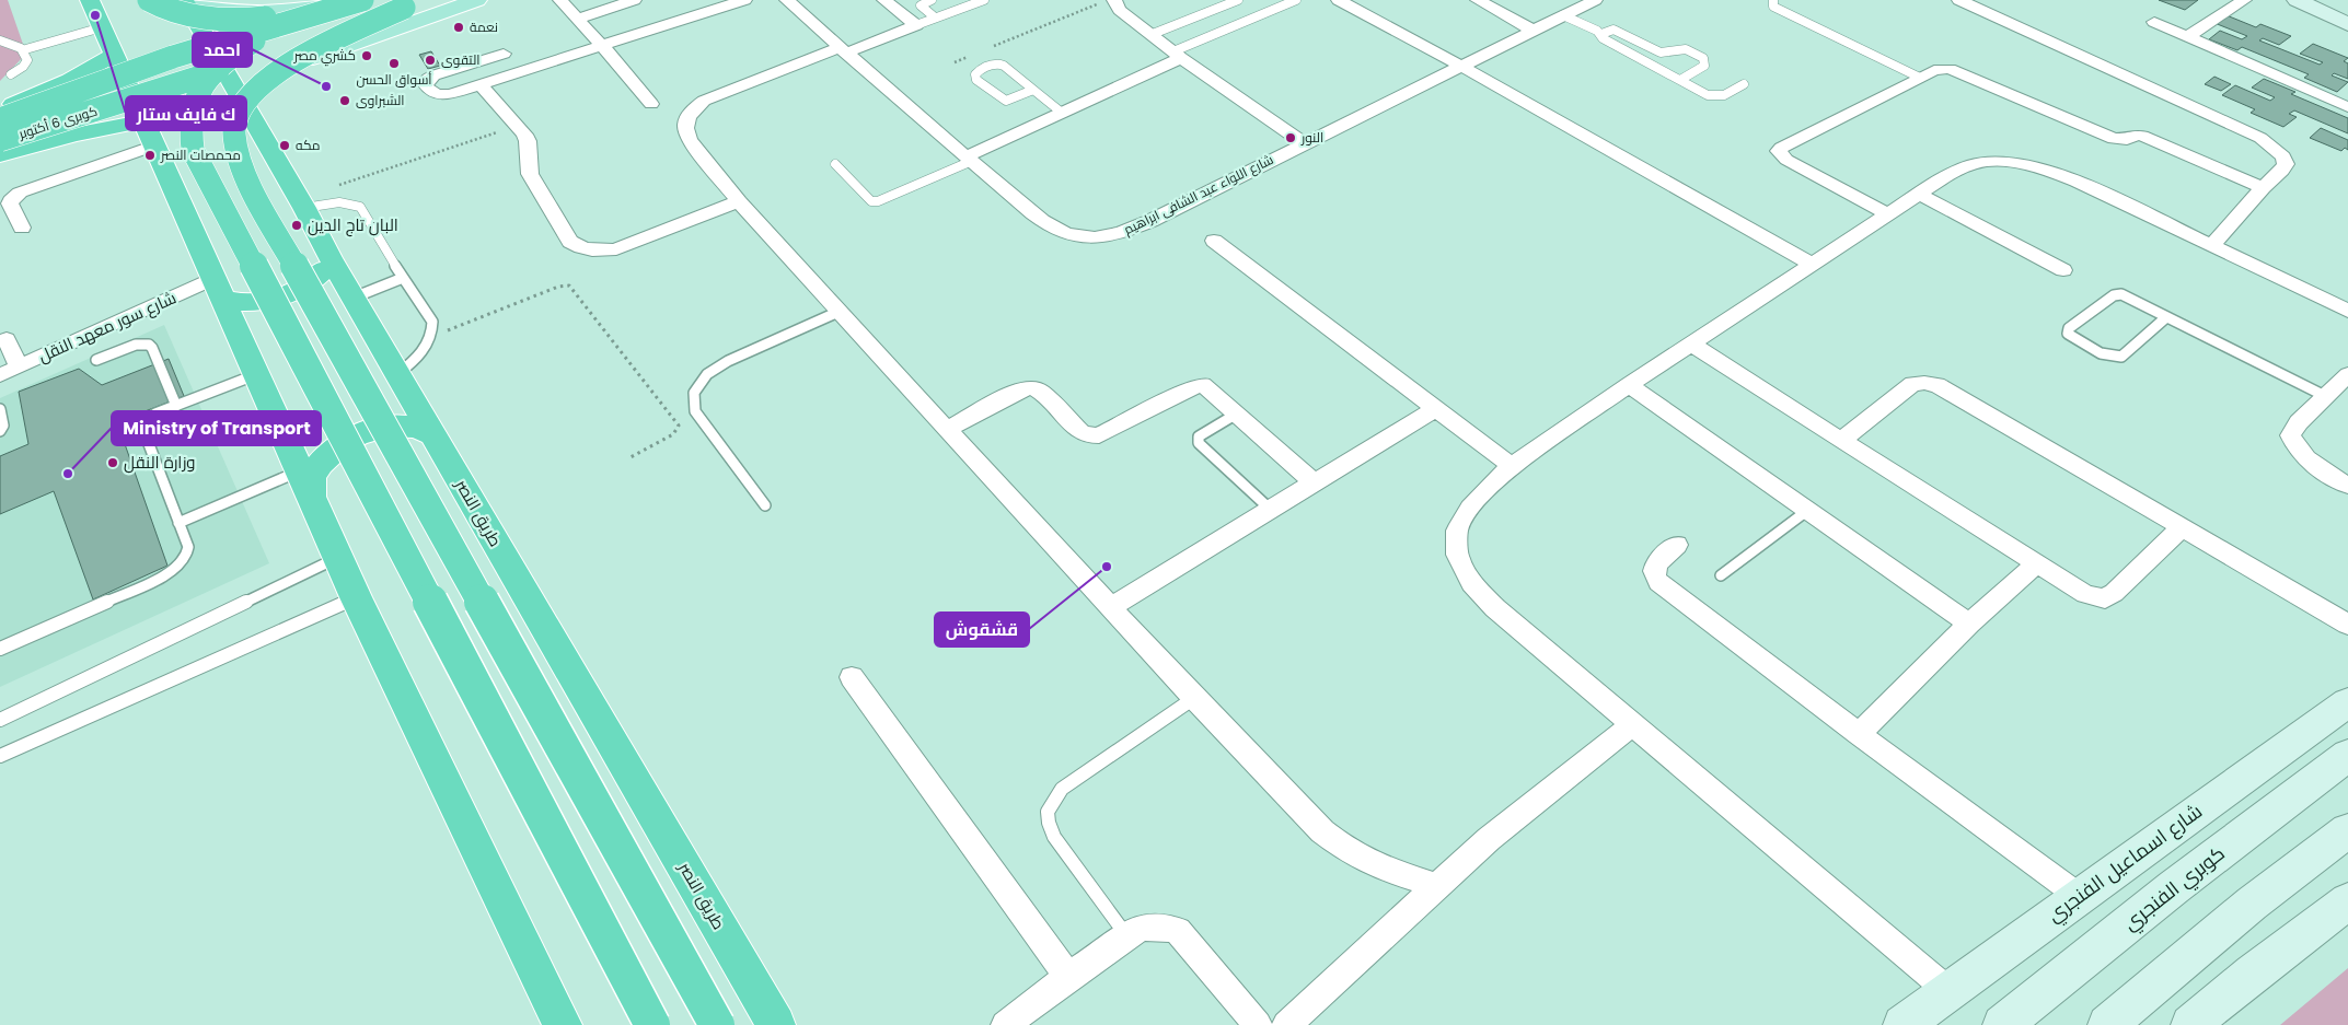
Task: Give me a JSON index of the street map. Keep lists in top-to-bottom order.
{
  "streets": {
    "highway": ["كوبرى 6 أكتوبر", "طريق النصر"],
    "main road": ["شارع اسماعيل الفنجري", "كوبري الفنجري"],
    "street": ["شارع اللواء عبد الشافى ابراهيم", "شارع سور معهد النقل"]
  },
  "places": [
    "ك فايف ستار",
    "نعمة",
    "كشري مصر",
    "التقوى",
    "أسواق الحسن",
    "احمد",
    "الشبراوى",
    "النور",
    "مكه",
    "محمصات النصر",
    "البان تاج الدين",
    "وزارة النقل",
    "Ministry of Transport",
    "قشقوش"
  ]
}
